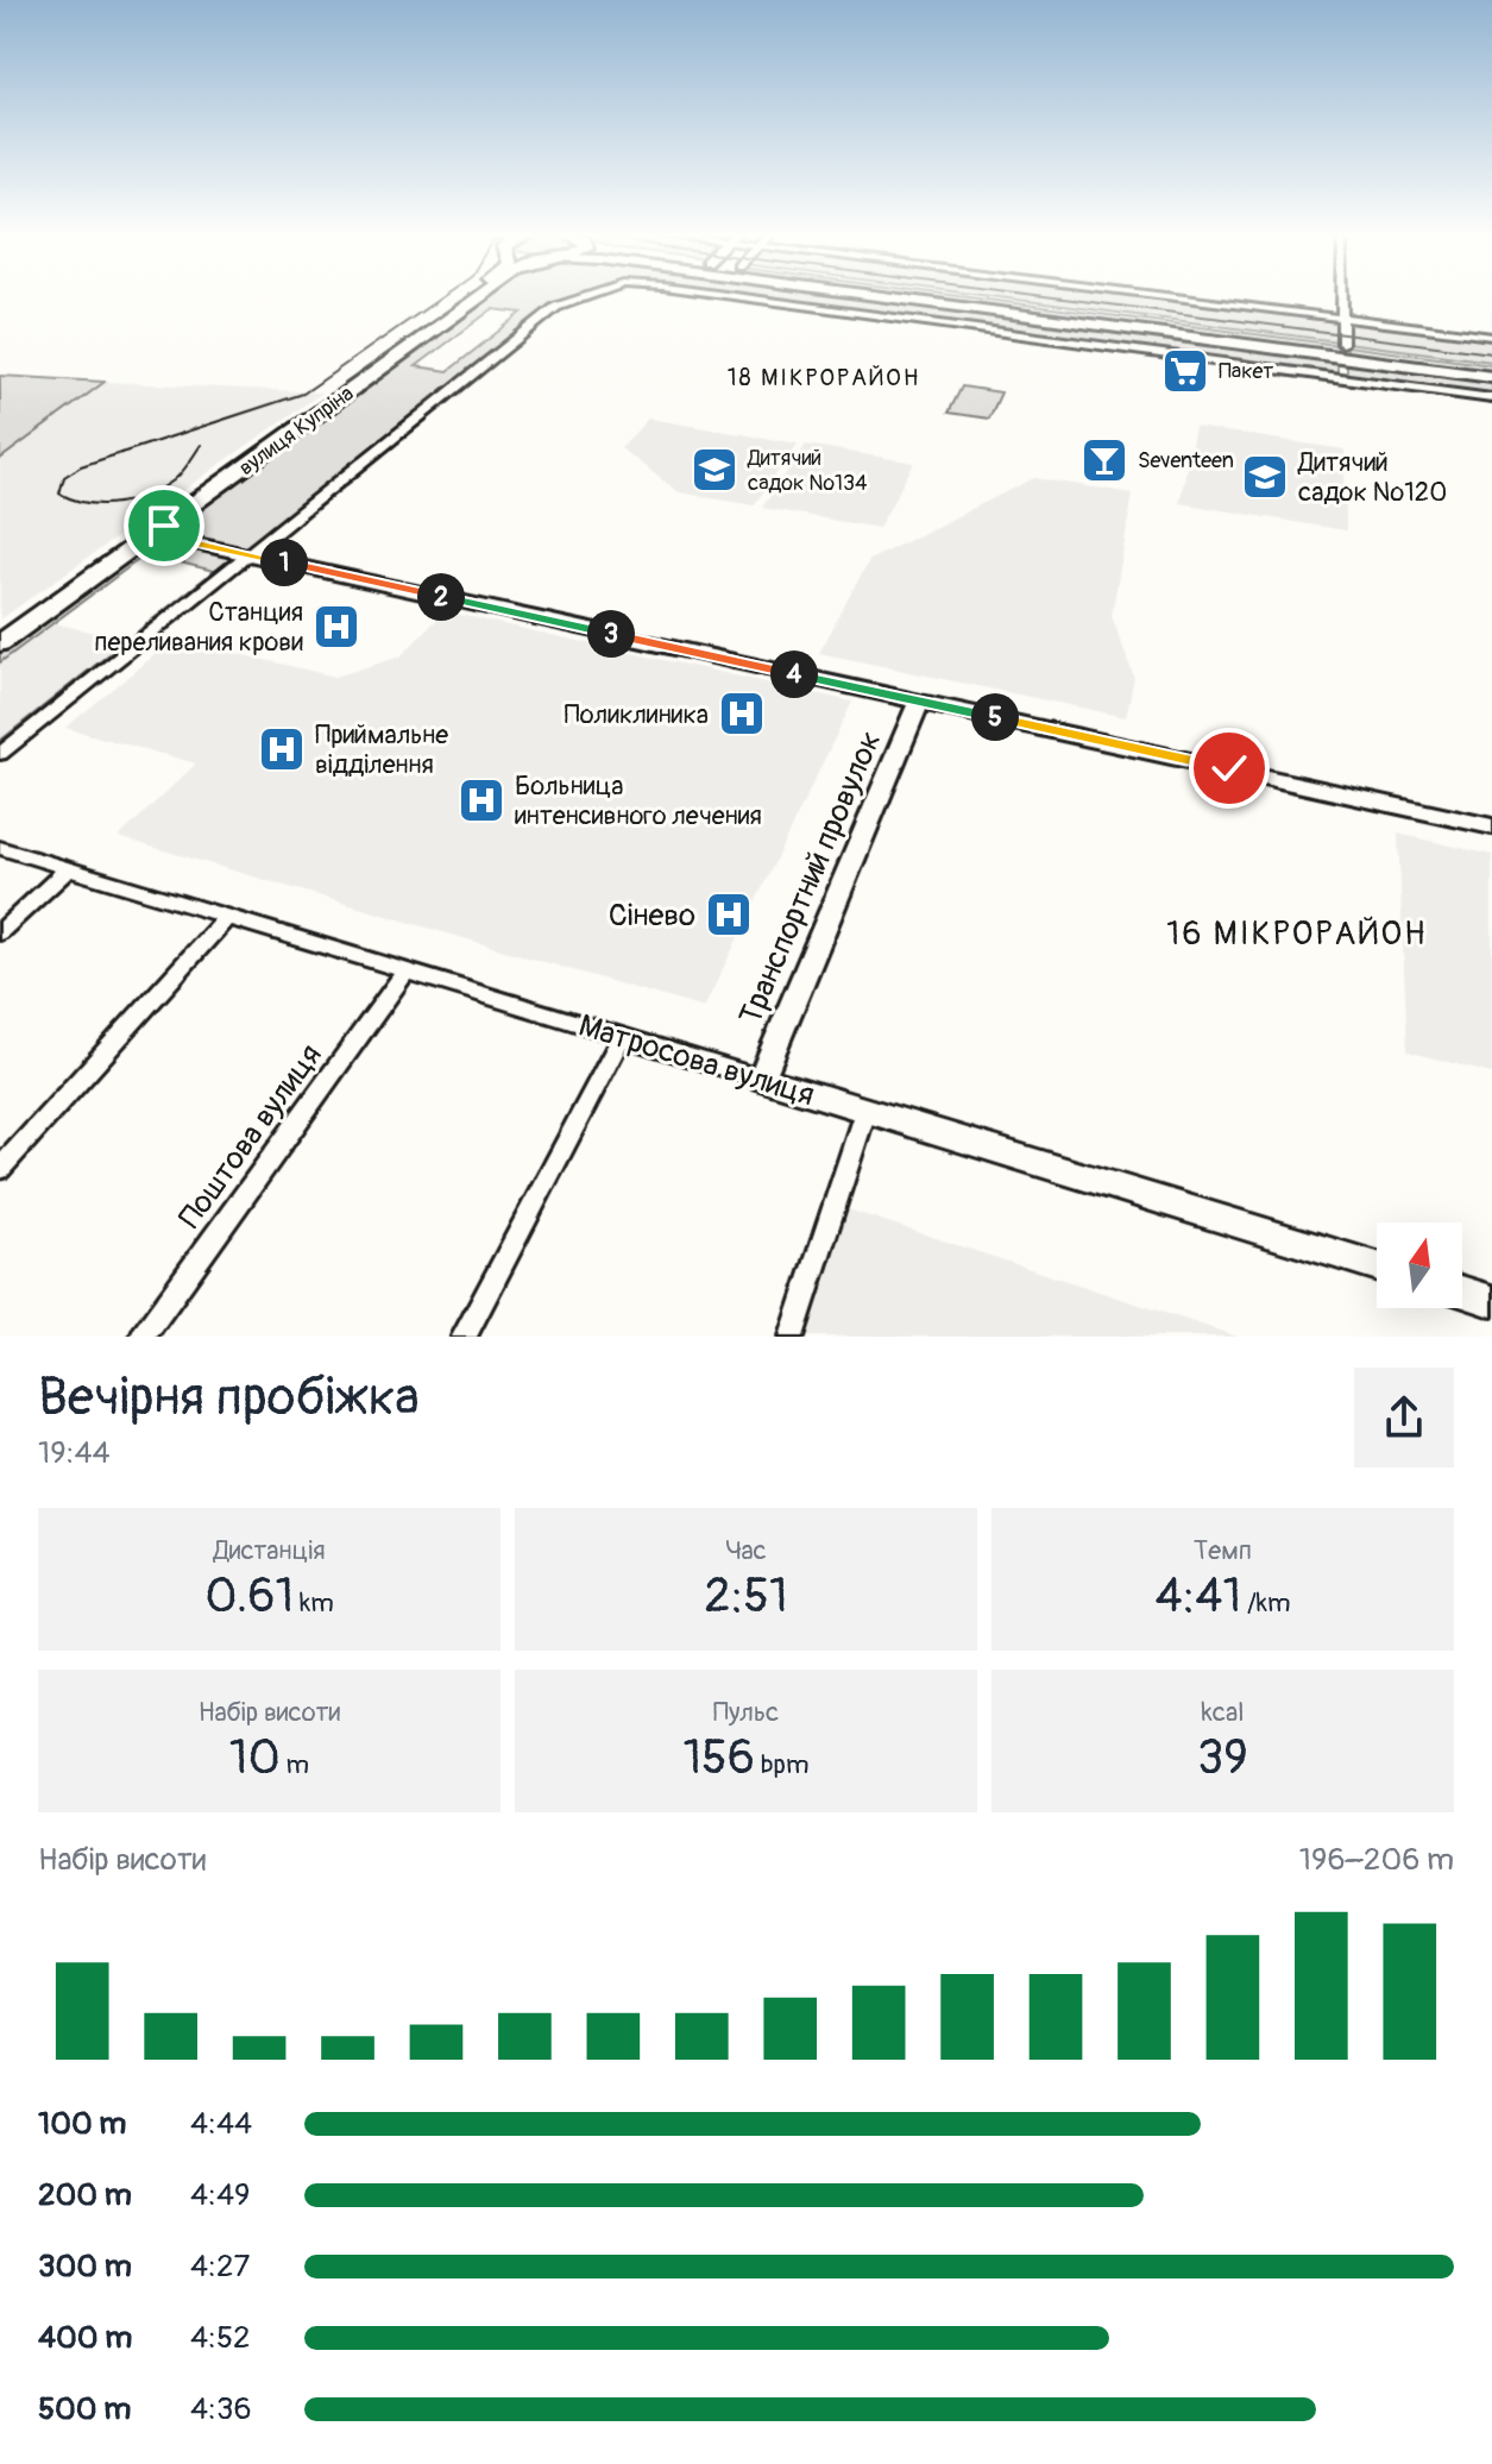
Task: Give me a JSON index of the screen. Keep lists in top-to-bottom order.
{
  "streets": {
    "main road": ["вулиця Купріна"],
    "street": ["Транспортний провулок", "Матросова вулиця", "Поштова вулиця"]
  },
  "crossings": [
    ["Транспортний провулок", "Матросова вулиця"],
    ["Матросова вулиця", "Поштова вулиця"]
  ],
  "districts": ["18 МІКРОРАЙОН", "16 МІКРОРАЙОН"],
  "places": {
    "supermarket": ["Пакет"],
    "bar": ["Seventeen"],
    "school or university": ["Дитячий садок №134", "Дитячий садок №120"],
    "hospital": [
      "Станция переливания крови",
      "Поликлиника",
      "Приймальне відділення",
      "Больница интенсивного лечения",
      "Сінево"
    ]
  },
  "north": "top",
  "page": {
    "pins": [
      "1",
      "2",
      "3",
      "4",
      "5"
    ],
    "heading": ["Вечірня пробіжка", "19:44"],
    "stats": [
      ["Дистанція", "0.61 km"],
      ["Час", "2:51"],
      ["Темп", "4:41 /km"],
      ["Набір висоти", "10 m"],
      ["Пульс", "156 bpm"],
      ["kcal", "39"]
    ],
    "chart": ["Набір висоти", "196–206 m"],
    "list": [
      {
        "name": "100 m",
        "note": "4:44"
      },
      {
        "name": "200 m",
        "note": "4:49"
      },
      {
        "name": "300 m",
        "note": "4:27"
      },
      {
        "name": "400 m",
        "note": "4:52"
      },
      {
        "name": "500 m",
        "note": "4:36"
      }
    ]
  }
}
